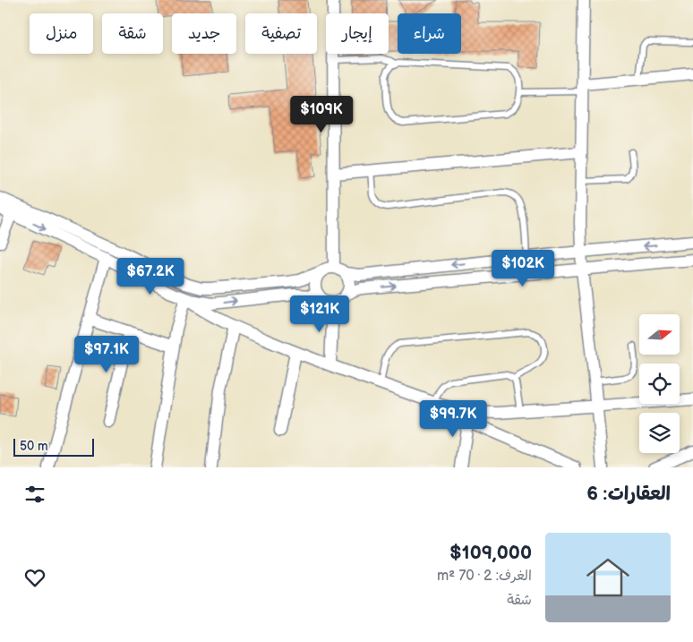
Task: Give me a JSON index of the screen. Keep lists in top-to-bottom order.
{
  "scale_bar": "50 m",
  "north": "right",
  "page": {
    "chip": [
      "شراء",
      "إيجار",
      "تصفية",
      "جديد",
      "شقة",
      "منزل"
    ],
    "price": [
      "$109K",
      "$102K",
      "$67.2K",
      "$121K",
      "$97.1K",
      "$99.7K"
    ],
    "scale": "50 m",
    "heading": "العقارات: 6",
    "list": [
      {
        "name": "$109,000",
        "note": "الغرف: 2 · 70 m² · شقة"
      }
    ]
  }
}
